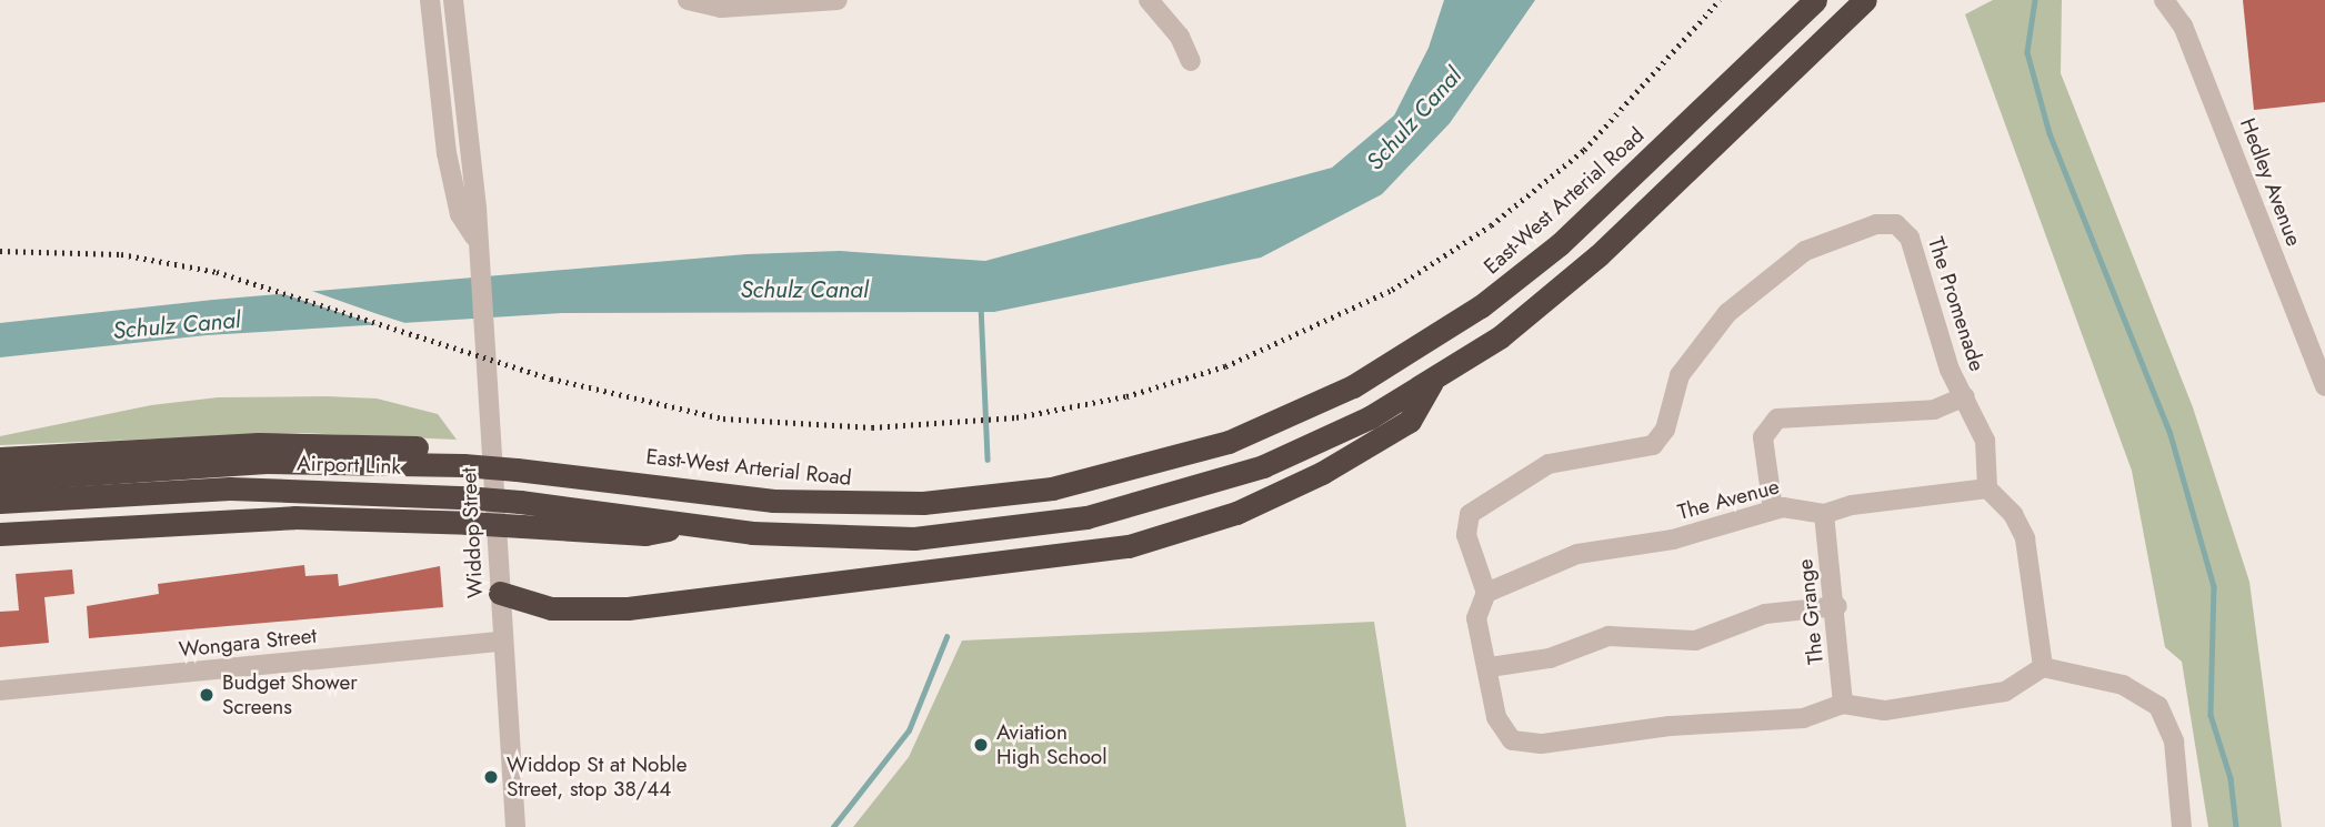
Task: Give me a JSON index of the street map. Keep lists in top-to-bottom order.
{
  "streets": {
    "highway": ["East-West Arterial Road", "Airport Link"],
    "street": [
      "Hedley Avenue",
      "The Promenade",
      "The Avenue",
      "Widdop Street",
      "The Grange",
      "Wongara Street"
    ]
  },
  "crossings": [
    ["East-West Arterial Road", "Airport Link"],
    ["The Promenade", "The Avenue"],
    ["The Promenade", "The Grange"],
    ["The Avenue", "The Grange"],
    ["Widdop Street", "Wongara Street"]
  ],
  "water": ["Schulz Canal"],
  "places": ["Budget Shower Screens", "Aviation High School", "Widdop St at Noble Street, stop 38/44"]
}
